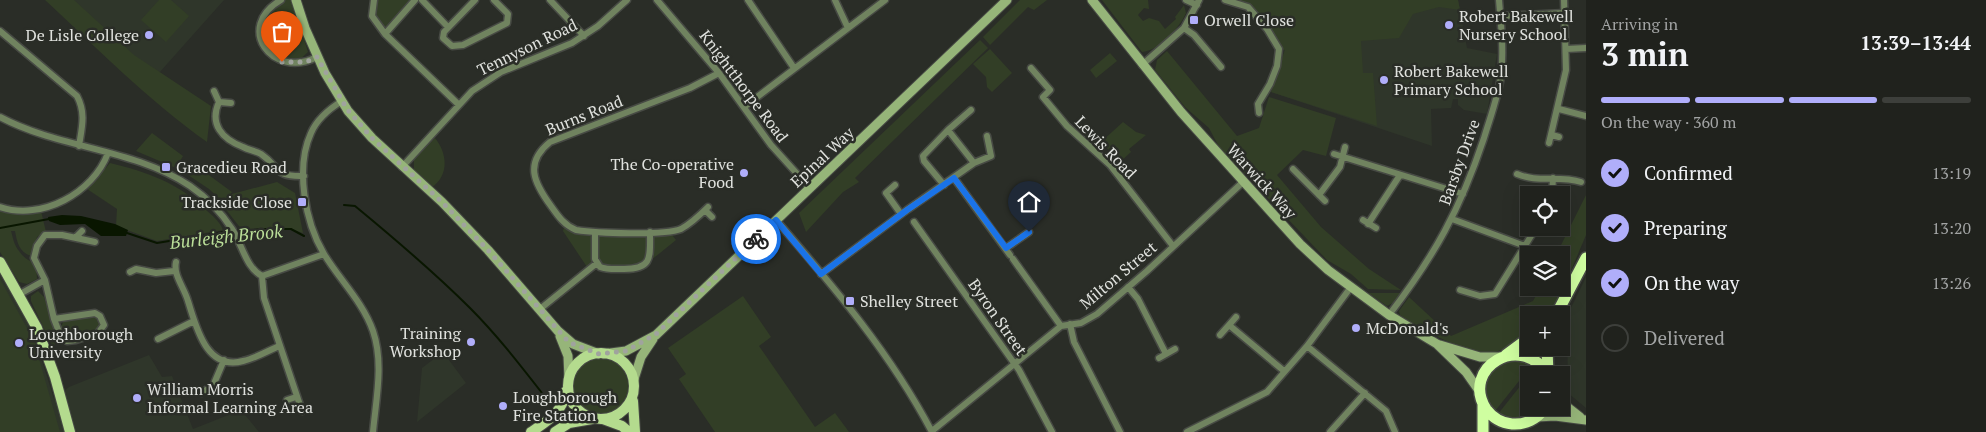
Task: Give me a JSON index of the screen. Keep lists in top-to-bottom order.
{
  "streets": {
    "street": [
      "Tennyson Road",
      "Knightthorpe Road",
      "Burns Road",
      "Lewis Road",
      "Epinal Way",
      "Barsby Drive",
      "Warwick Way",
      "Milton Street",
      "Byron Street"
    ]
  },
  "crossings": [
    ["Knightthorpe Road", "Burns Road"],
    ["Knightthorpe Road", "Epinal Way"],
    ["Lewis Road", "Milton Street"],
    ["Barsby Drive", "Warwick Way"],
    ["Warwick Way", "Milton Street"],
    ["Milton Street", "Byron Street"]
  ],
  "water": ["Burleigh Brook"],
  "places": {
    "transit": [
      "Orwell Close",
      "Gracedieu Road",
      "Trackside Close",
      "Shelley Street"
    ],
    "other": [
      "Robert Bakewell Nursery School",
      "De Lisle College",
      "Robert Bakewell Primary School",
      "The Co-operative Food",
      "McDonald's",
      "Training Workshop",
      "Loughborough University",
      "William Morris Informal Learning Area",
      "Loughborough Fire Station"
    ]
  },
  "page": {
    "heading": ["3 min", "Arriving in", "13:39–13:44"],
    "bar": "On the way · 360 m",
    "list": [
      ["Confirmed", "13:19"],
      ["Preparing", "13:20"],
      ["On the way", "13:26"],
      "Delivered"
    ],
    "map_buttons": ["+", "−"]
  }
}
